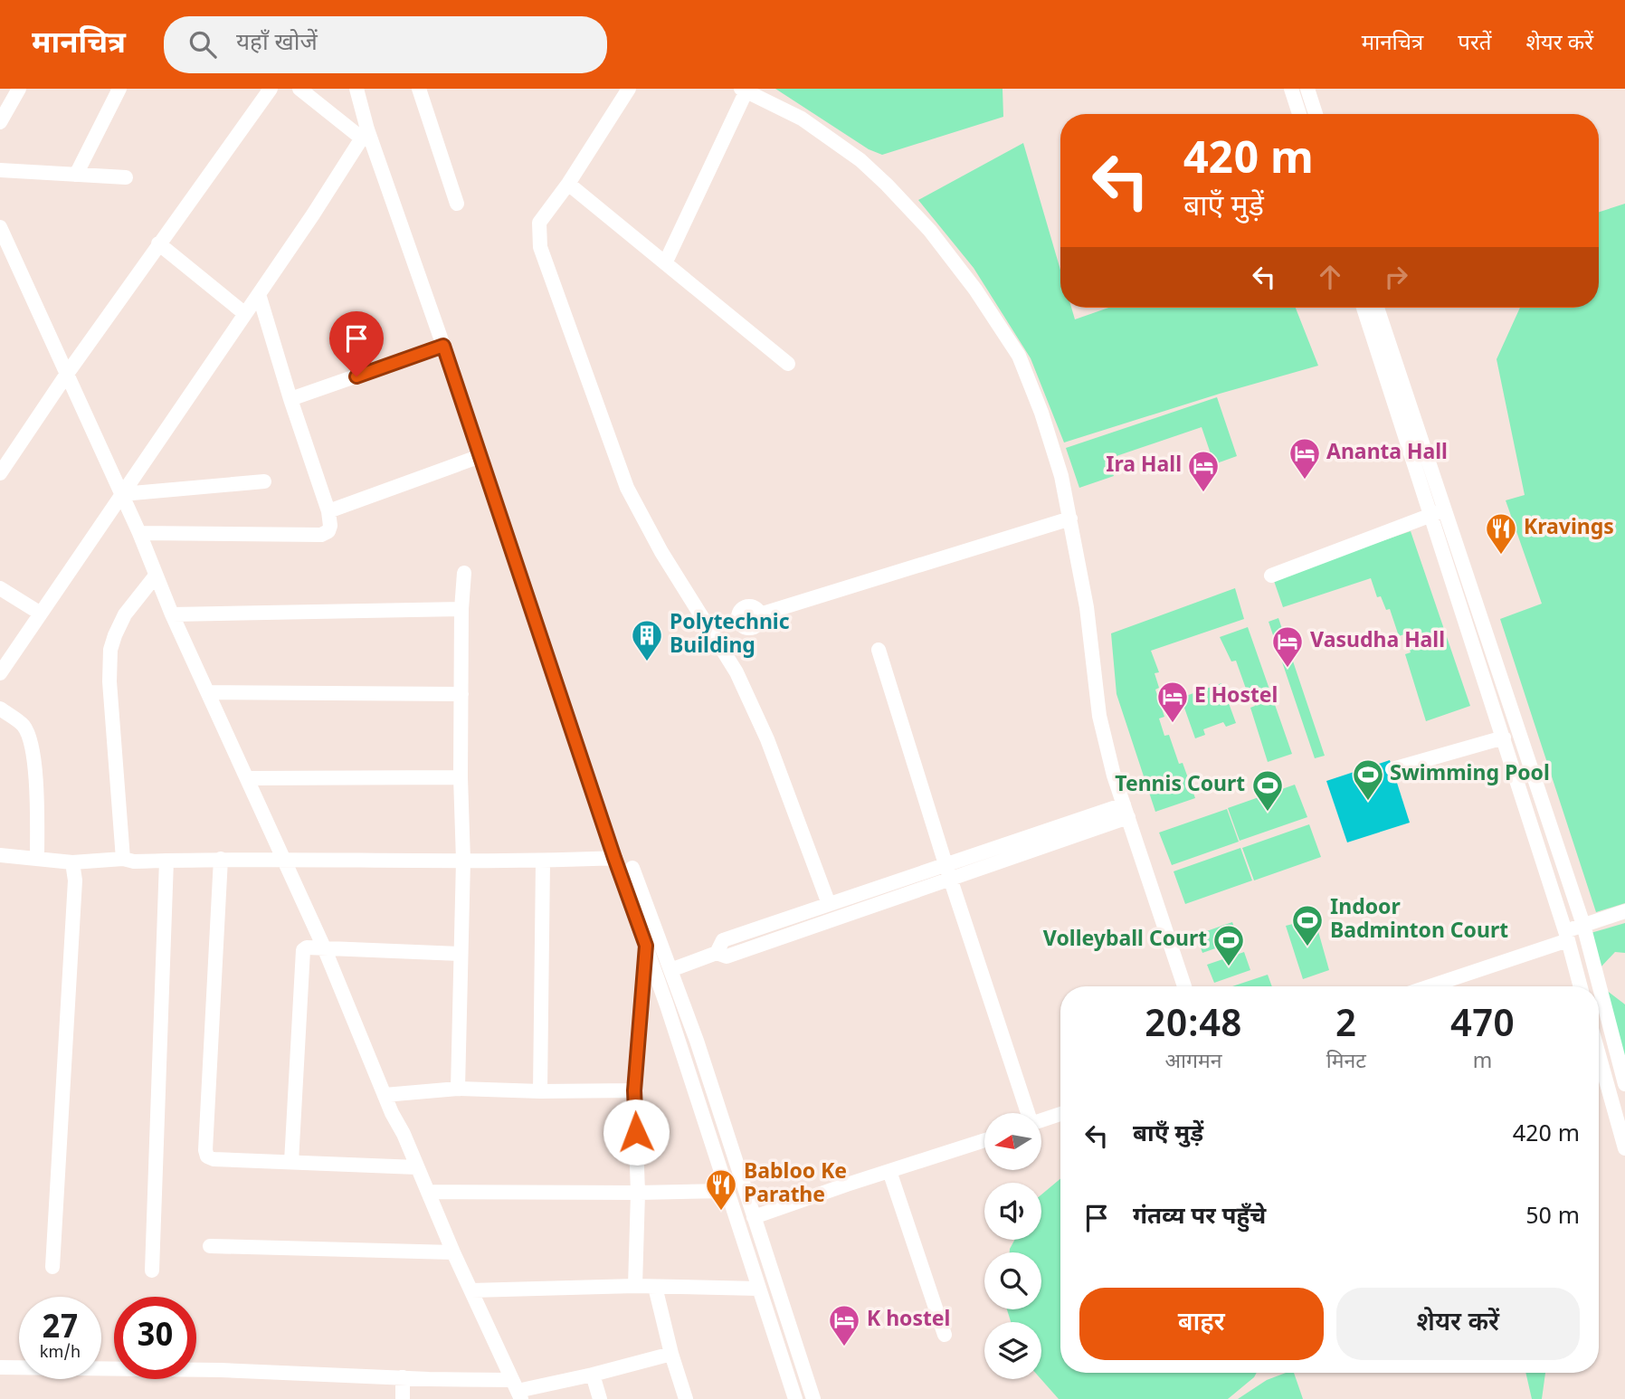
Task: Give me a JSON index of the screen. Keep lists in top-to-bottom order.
{
  "places": {
    "hotel": [
      "Ananta Hall",
      "Ira Hall",
      "Vasudha Hall",
      "E Hostel",
      "K hostel"
    ],
    "restaurant": ["Kravings", "Babloo Ke Parathe"],
    "building": ["Polytechnic Building"],
    "sports": [
      "Swimming Pool",
      "Tennis Court",
      "Indoor Badminton Court",
      "Volleyball Court"
    ]
  },
  "north": "left",
  "page": {
    "header": "मानचित्र",
    "search": "यहाँ खोजें",
    "nav": ["मानचित्र", "परतें", "शेयर करें"],
    "turn": ["420 m", "बाएँ मुड़ें"],
    "eta": [
      "20:48",
      "आगमन",
      "2",
      "मिनट",
      "470",
      "m"
    ],
    "list": [
      {
        "name": "बाएँ मुड़ें",
        "value": "420 m"
      },
      {
        "name": "गंतव्य पर पहुँचे",
        "value": "50 m"
      }
    ],
    "buttons": ["बाहर", "शेयर करें"],
    "speed": "27 km/h",
    "limit": "30"
  }
}
